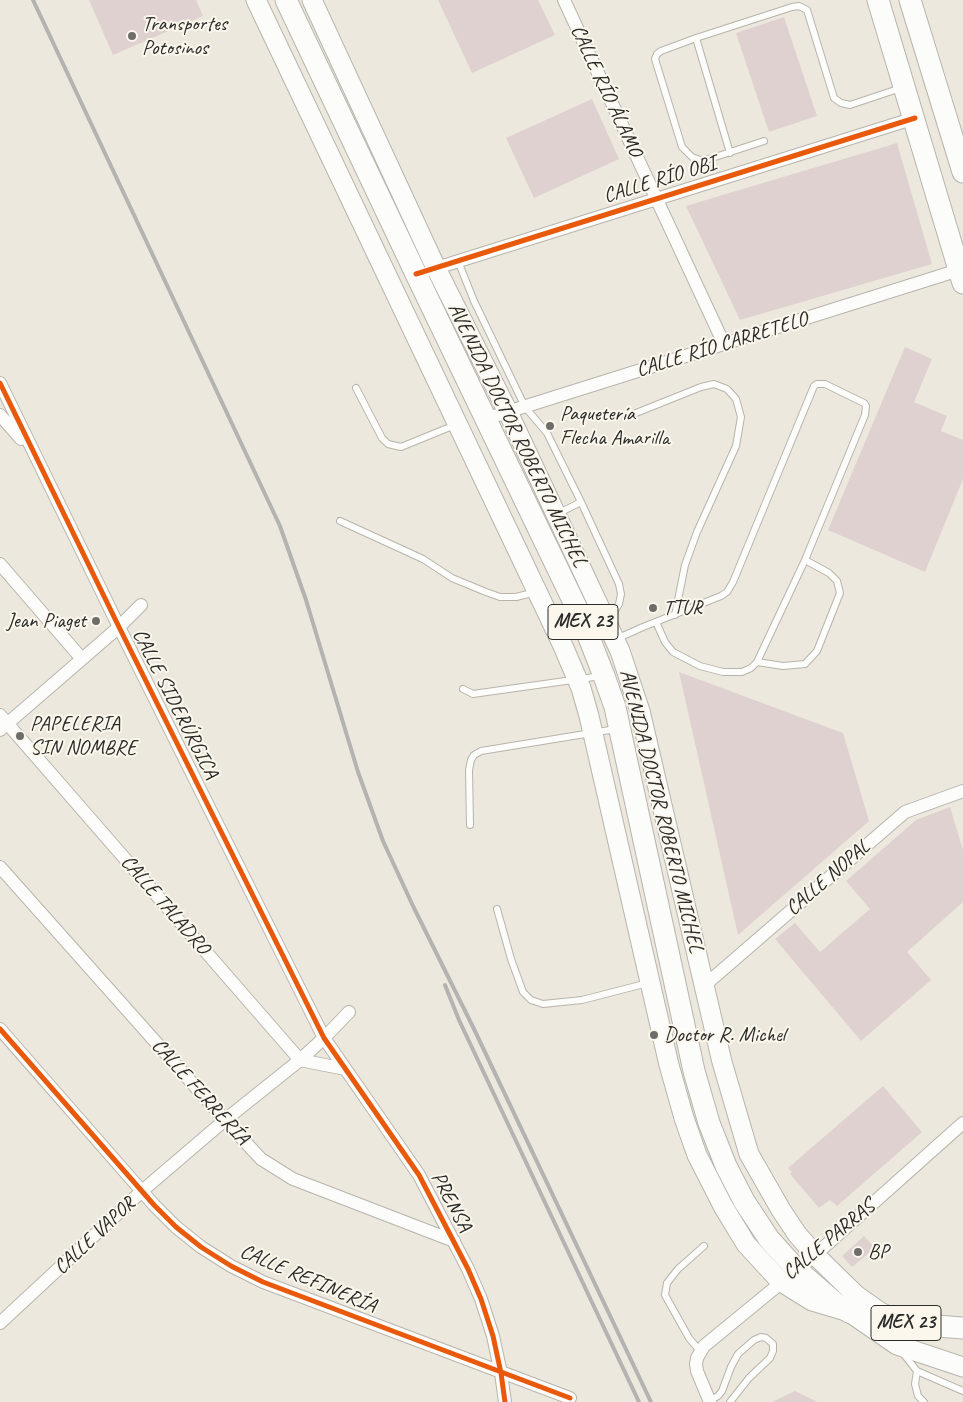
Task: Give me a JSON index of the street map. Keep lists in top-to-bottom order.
{
  "streets": {
    "main road": ["AVENIDA DOCTOR ROBERTO MICHEL", "MEX 23"],
    "street": [
      "CALLE RÍO ÁLAMO",
      "CALLE RÍO OBI",
      "CALLE RÍO CARRETELO",
      "CALLE SIDERÚRGICA",
      "CALLE NOPAL",
      "CALLE TALADRO",
      "CALLE FERRERÍA",
      "PRENSA",
      "CALLE VAPOR",
      "CALLE PARRAS",
      "CALLE REFINERÍA"
    ]
  },
  "crossings": [
    ["CALLE RÍO ÁLAMO", "CALLE RÍO OBI"],
    ["CALLE RÍO ÁLAMO", "CALLE RÍO CARRETELO"],
    ["CALLE RÍO OBI", "AVENIDA DOCTOR ROBERTO MICHEL"],
    ["CALLE RÍO CARRETELO", "AVENIDA DOCTOR ROBERTO MICHEL"],
    ["AVENIDA DOCTOR ROBERTO MICHEL", "CALLE NOPAL"],
    ["AVENIDA DOCTOR ROBERTO MICHEL", "CALLE PARRAS"],
    ["CALLE SIDERÚRGICA", "PRENSA"],
    ["CALLE SIDERÚRGICA", "CALLE VAPOR"],
    ["CALLE TALADRO", "CALLE VAPOR"],
    ["CALLE FERRERÍA", "PRENSA"],
    ["CALLE FERRERÍA", "CALLE VAPOR"],
    ["PRENSA", "CALLE VAPOR"],
    ["PRENSA", "CALLE REFINERÍA"],
    ["CALLE VAPOR", "CALLE REFINERÍA"]
  ],
  "places": [
    "Transportes Potosinos",
    "Paquetería Flecha Amarilla",
    "TTUR",
    "Jean Piaget",
    "PAPELERIA SIN NOMBRE",
    "Doctor R. Michel",
    "BP"
  ]
}
